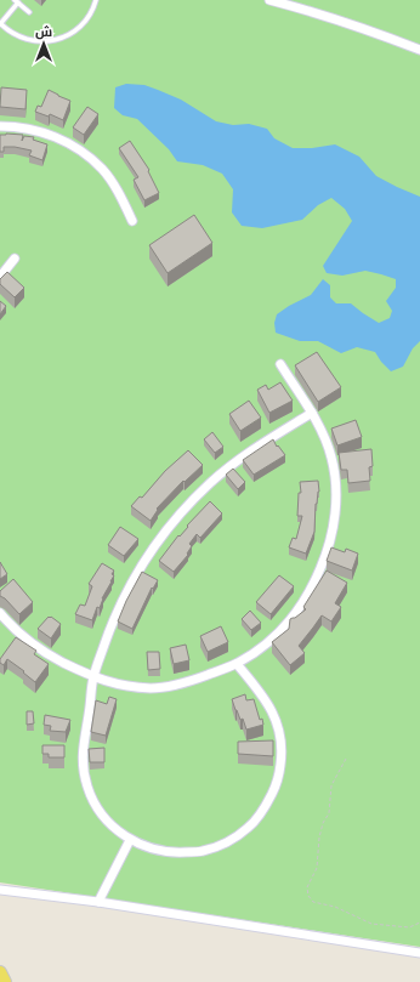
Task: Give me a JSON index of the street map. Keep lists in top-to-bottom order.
{
  "north": "top"
}
